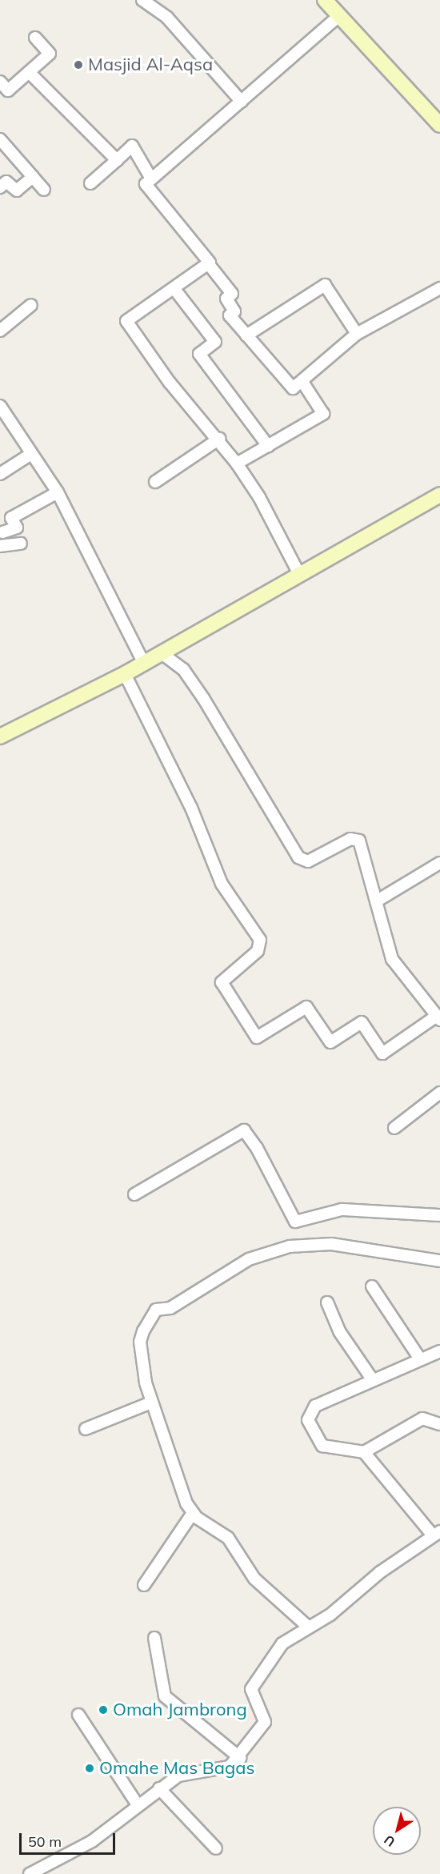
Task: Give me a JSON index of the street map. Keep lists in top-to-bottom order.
{
  "places": ["Masjid Al-Aqsa", "Omah Jambrong", "Omahe Mas Bagas"],
  "scale_bar": "50 m",
  "north": "bottom left"
}
